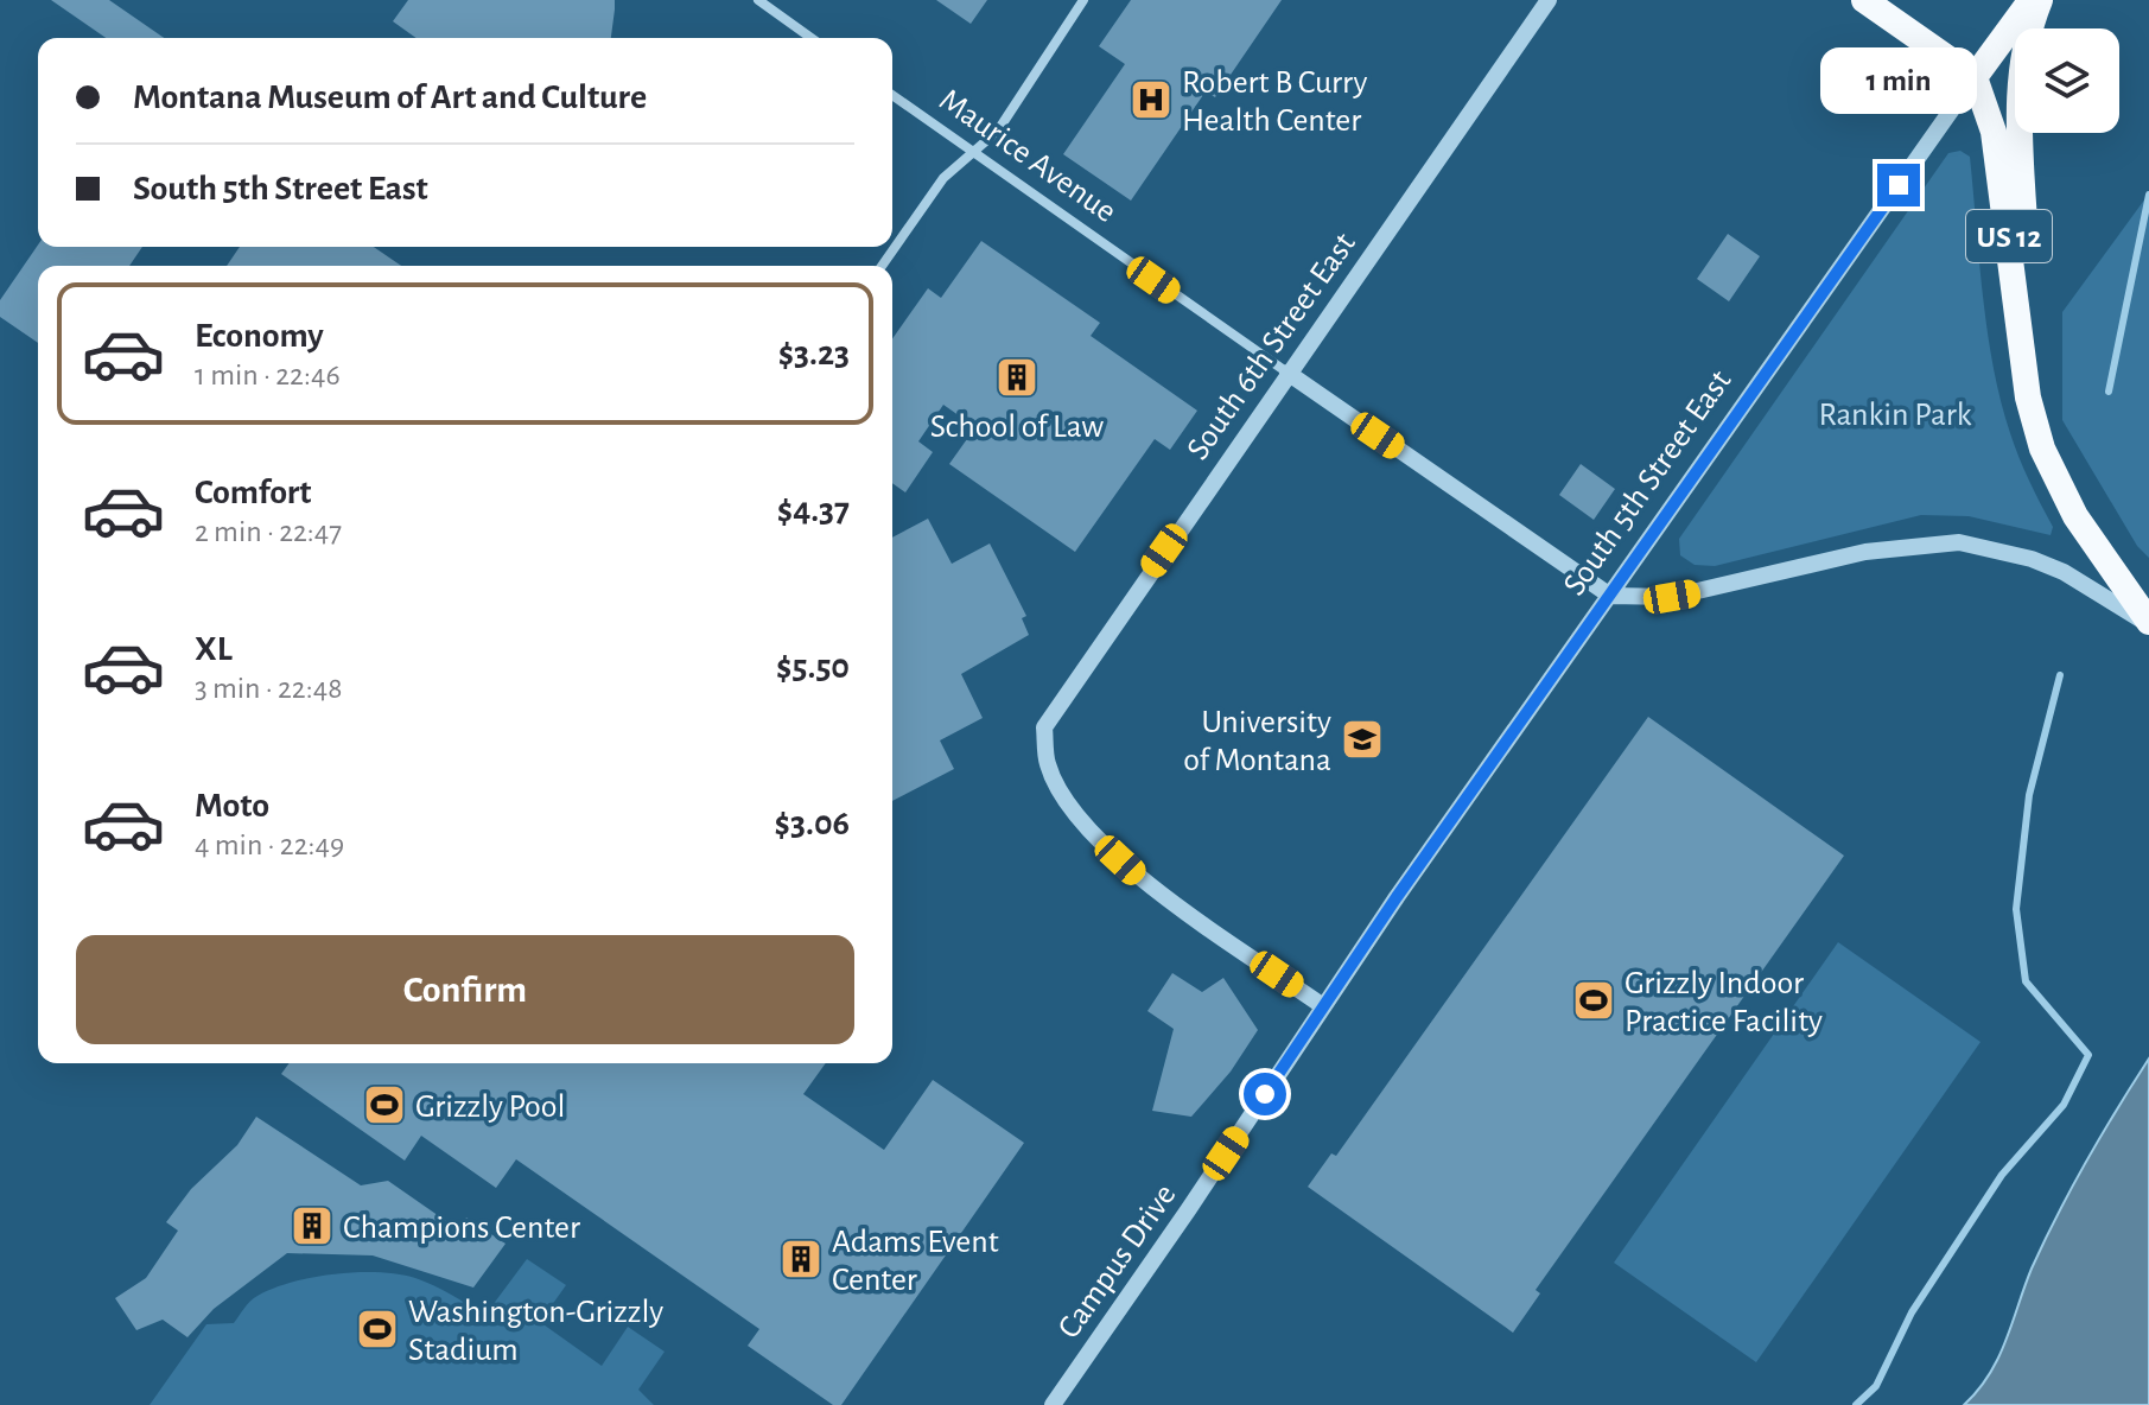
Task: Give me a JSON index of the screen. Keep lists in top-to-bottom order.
{
  "streets": {
    "highway": ["US 12", "South 5th Street East"],
    "street": ["Maurice Avenue", "South 6th Street East", "Campus Drive"]
  },
  "crossings": [
    ["Maurice Avenue", "US 12"],
    ["Maurice Avenue", "South 6th Street East"],
    ["Maurice Avenue", "South 5th Street East"],
    ["US 12", "South 5th Street East"],
    ["South 6th Street East", "South 5th Street East"],
    ["South 6th Street East", "Campus Drive"],
    ["South 5th Street East", "Campus Drive"]
  ],
  "parks": ["Rankin Park"],
  "places": {
    "hospital": ["Robert B Curry Health Center"],
    "building": ["School of Law", "Champions Center", "Adams Event Center"],
    "school or university": ["University of Montana"],
    "sports": ["Grizzly Indoor Practice Facility", "Grizzly Pool", "Washington-Grizzly Stadium"]
  },
  "page": {
    "banner": ["Montana Museum of Art and Culture", "South 5th Street East"],
    "bubble": "1 min",
    "list": [
      {
        "name": "Economy",
        "note": "1 min · 22:46",
        "value": "$3.23"
      },
      {
        "name": "Comfort",
        "note": "2 min · 22:47",
        "value": "$4.37"
      },
      {
        "name": "XL",
        "note": "3 min · 22:48",
        "value": "$5.50"
      },
      {
        "name": "Moto",
        "note": "4 min · 22:49",
        "value": "$3.06"
      }
    ],
    "buttons": "Confirm"
  }
}
